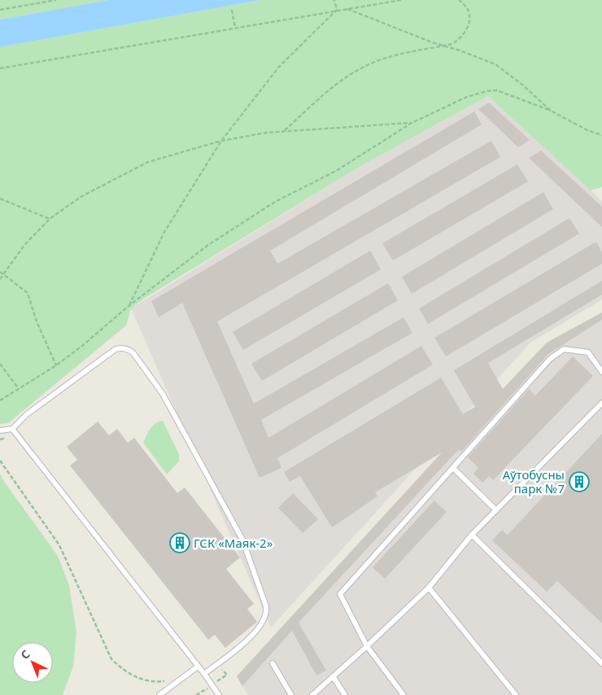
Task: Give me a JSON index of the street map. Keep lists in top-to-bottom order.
{
  "places": {
    "building": ["Аўтобусны парк №7", "ГСК «Маяк-2»"]
  },
  "north": "top left"
}
